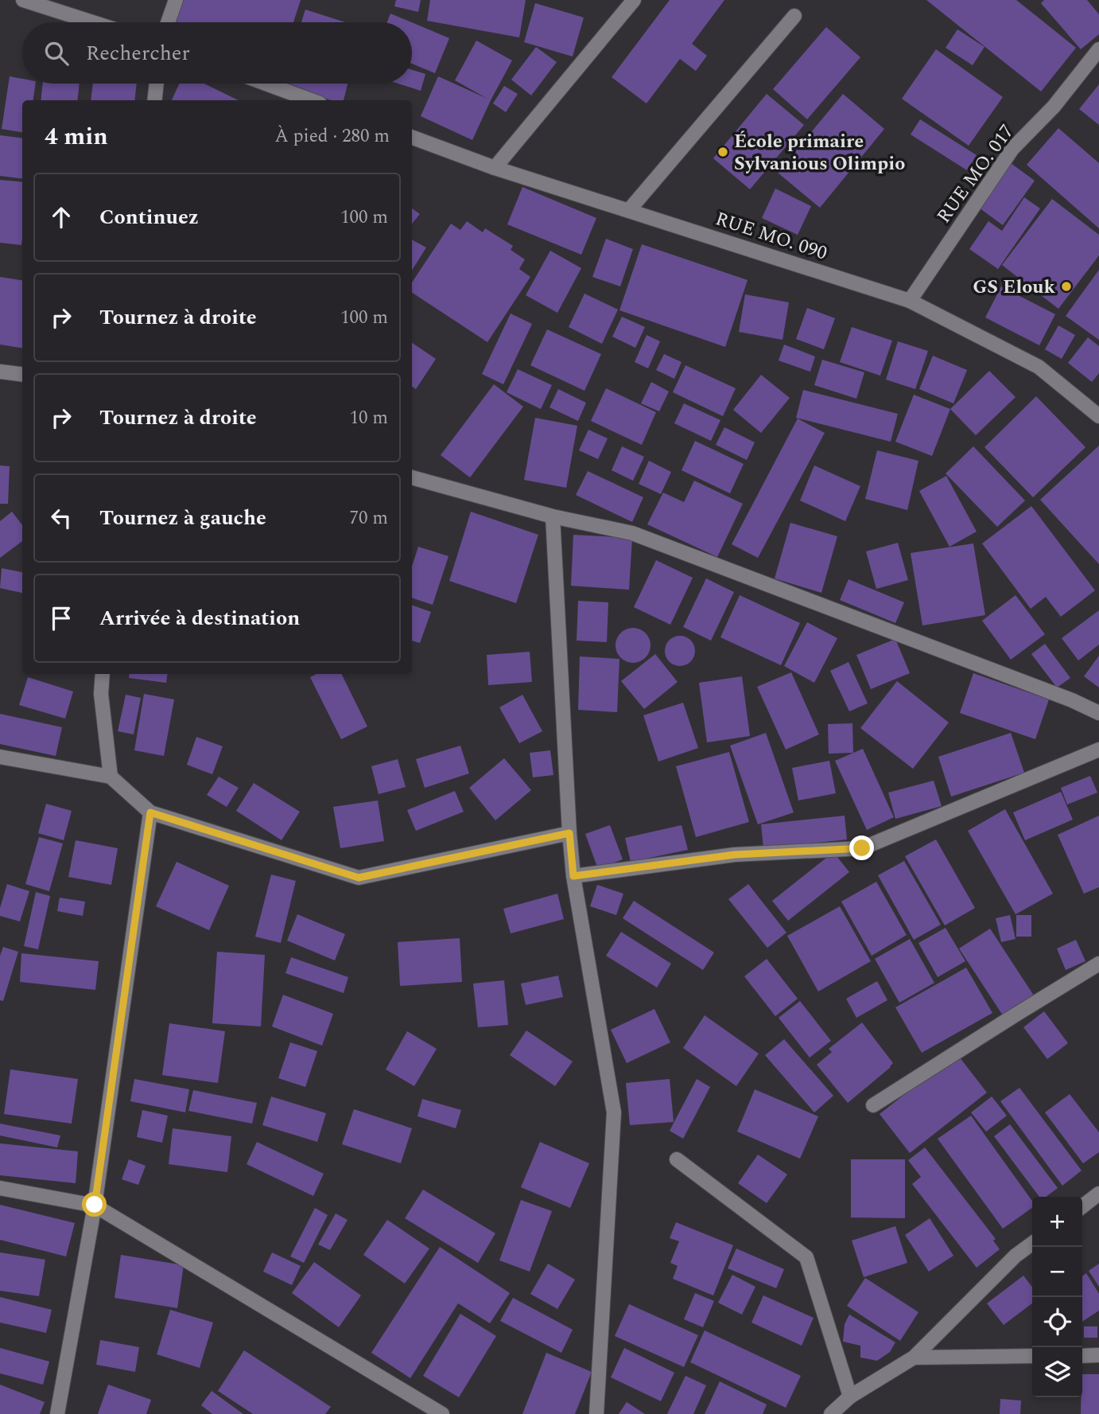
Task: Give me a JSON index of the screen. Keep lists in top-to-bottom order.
{
  "streets": {
    "street": ["RUE MO. 017", "RUE MO. 090"]
  },
  "crossings": [
    ["RUE MO. 017", "RUE MO. 090"]
  ],
  "places": ["École primaire Sylvanious Olimpio", "GS Elouk"],
  "page": {
    "search": "Rechercher",
    "heading": ["4 min", "À pied · 280 m"],
    "list": [
      ["Continuez", "100 m"],
      ["Tournez à droite", "100 m"],
      ["Tournez à droite", "10 m"],
      ["Tournez à gauche", "70 m"],
      "Arrivée à destination"
    ],
    "map_buttons": ["+", "−"]
  }
}
